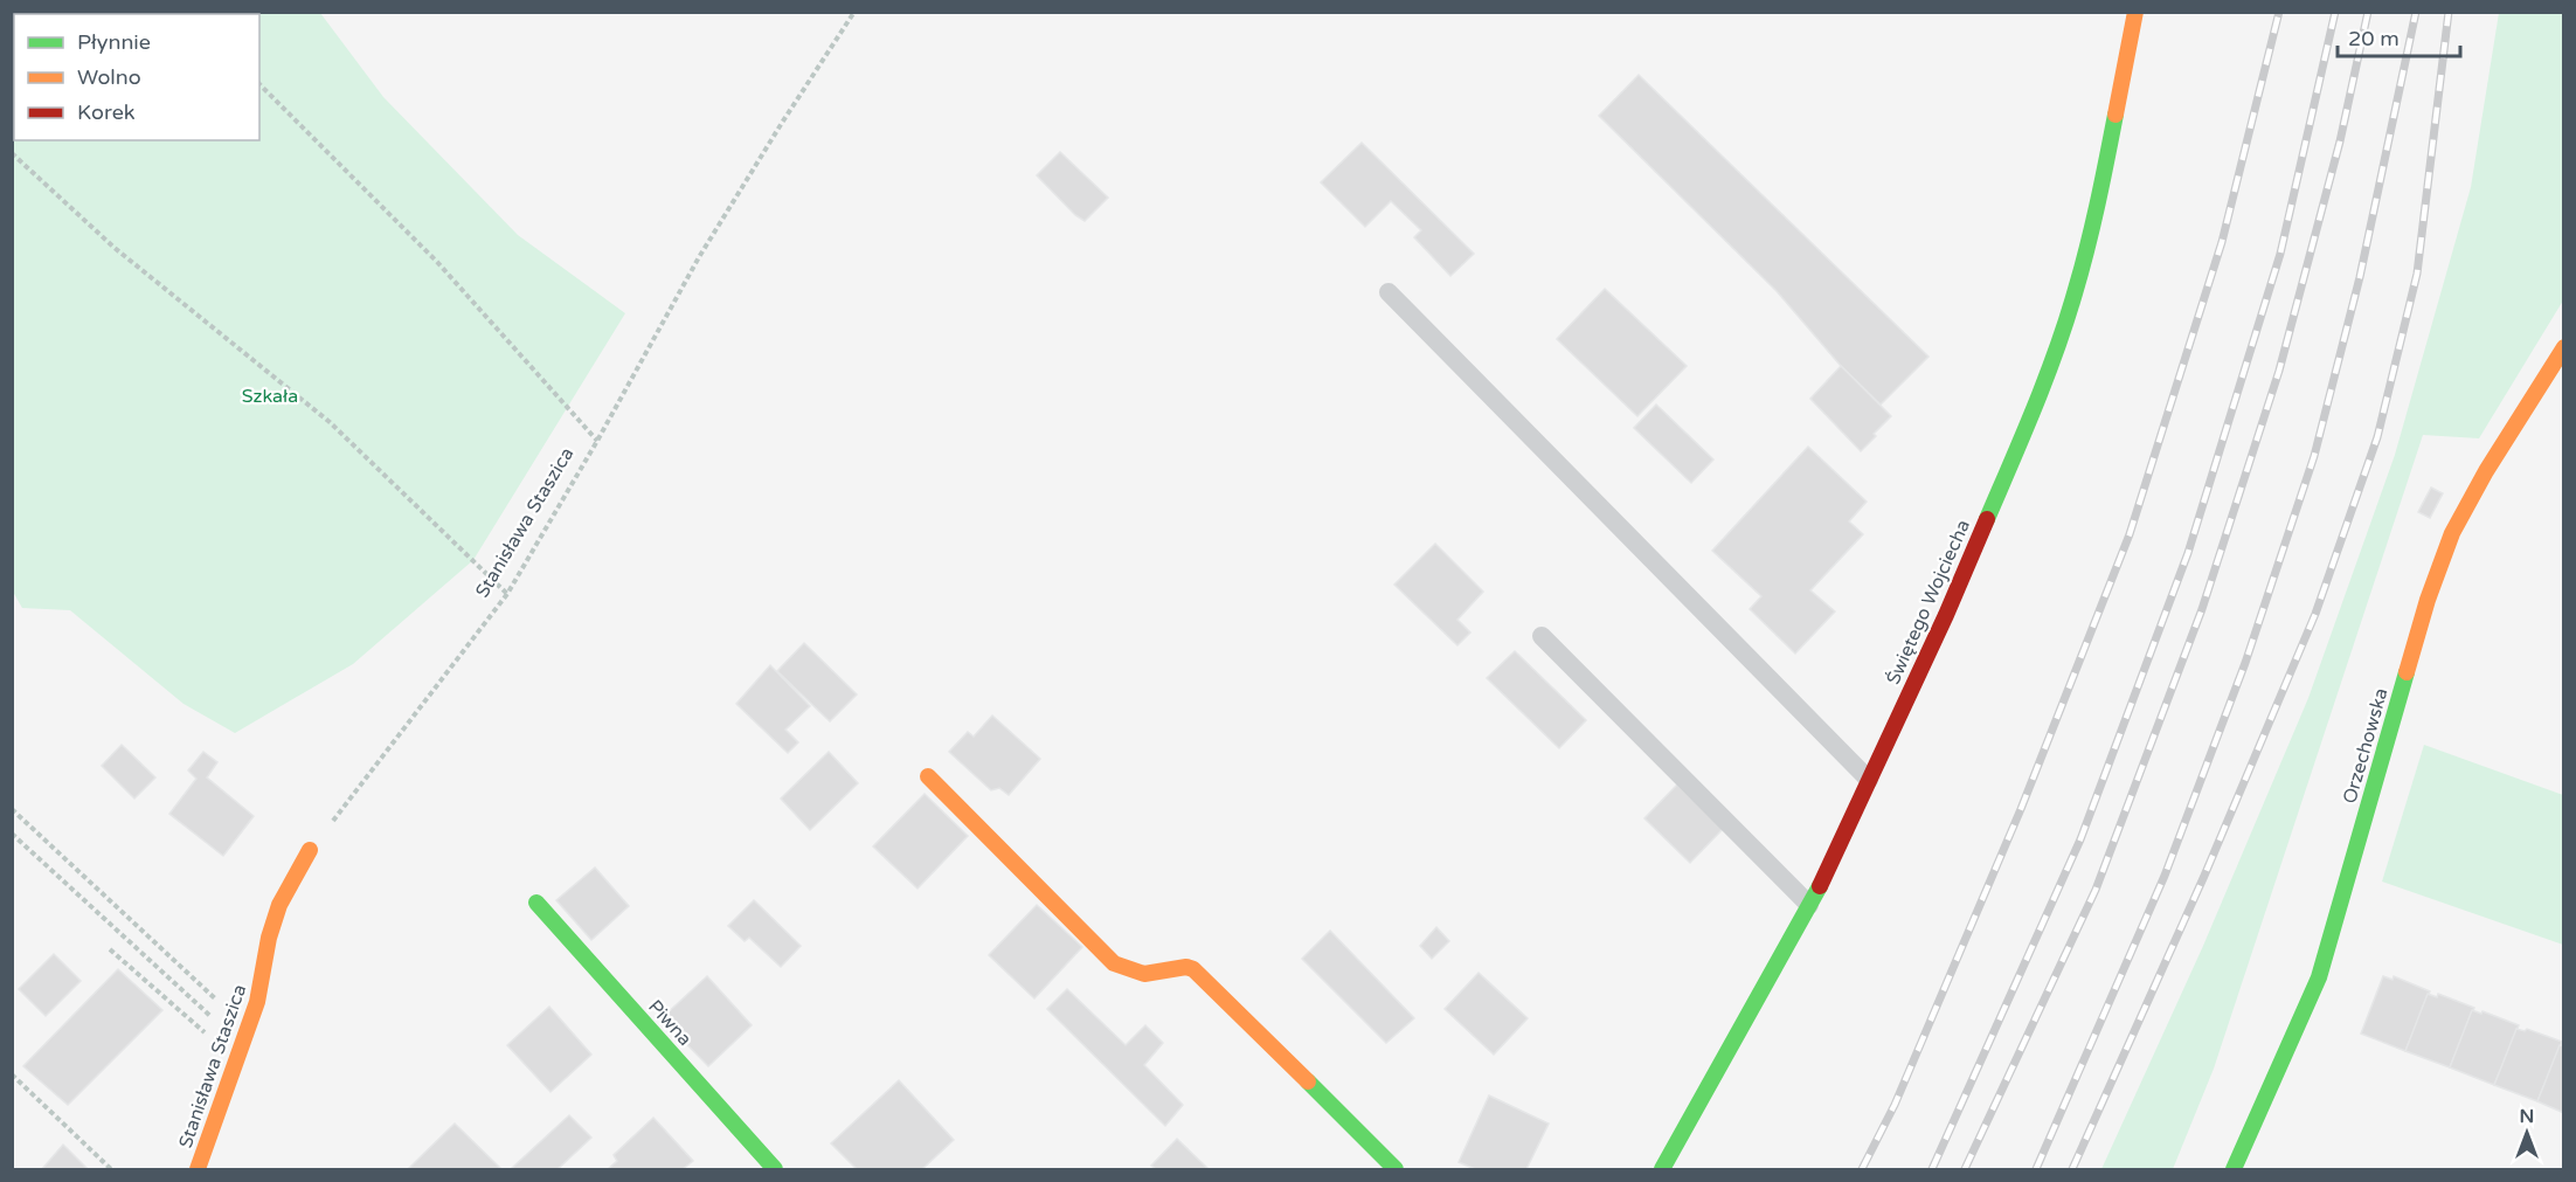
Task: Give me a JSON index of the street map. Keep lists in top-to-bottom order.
{
  "streets": {
    "street": [
      "Stanisława Staszica",
      "Świętego Wojciecha",
      "Orzechowska",
      "Piwna"
    ]
  },
  "parks": ["Szkała"],
  "legend": ["Płynnie", "Wolno", "Korek"],
  "scale_bar": "20 m",
  "north": "top"
}
